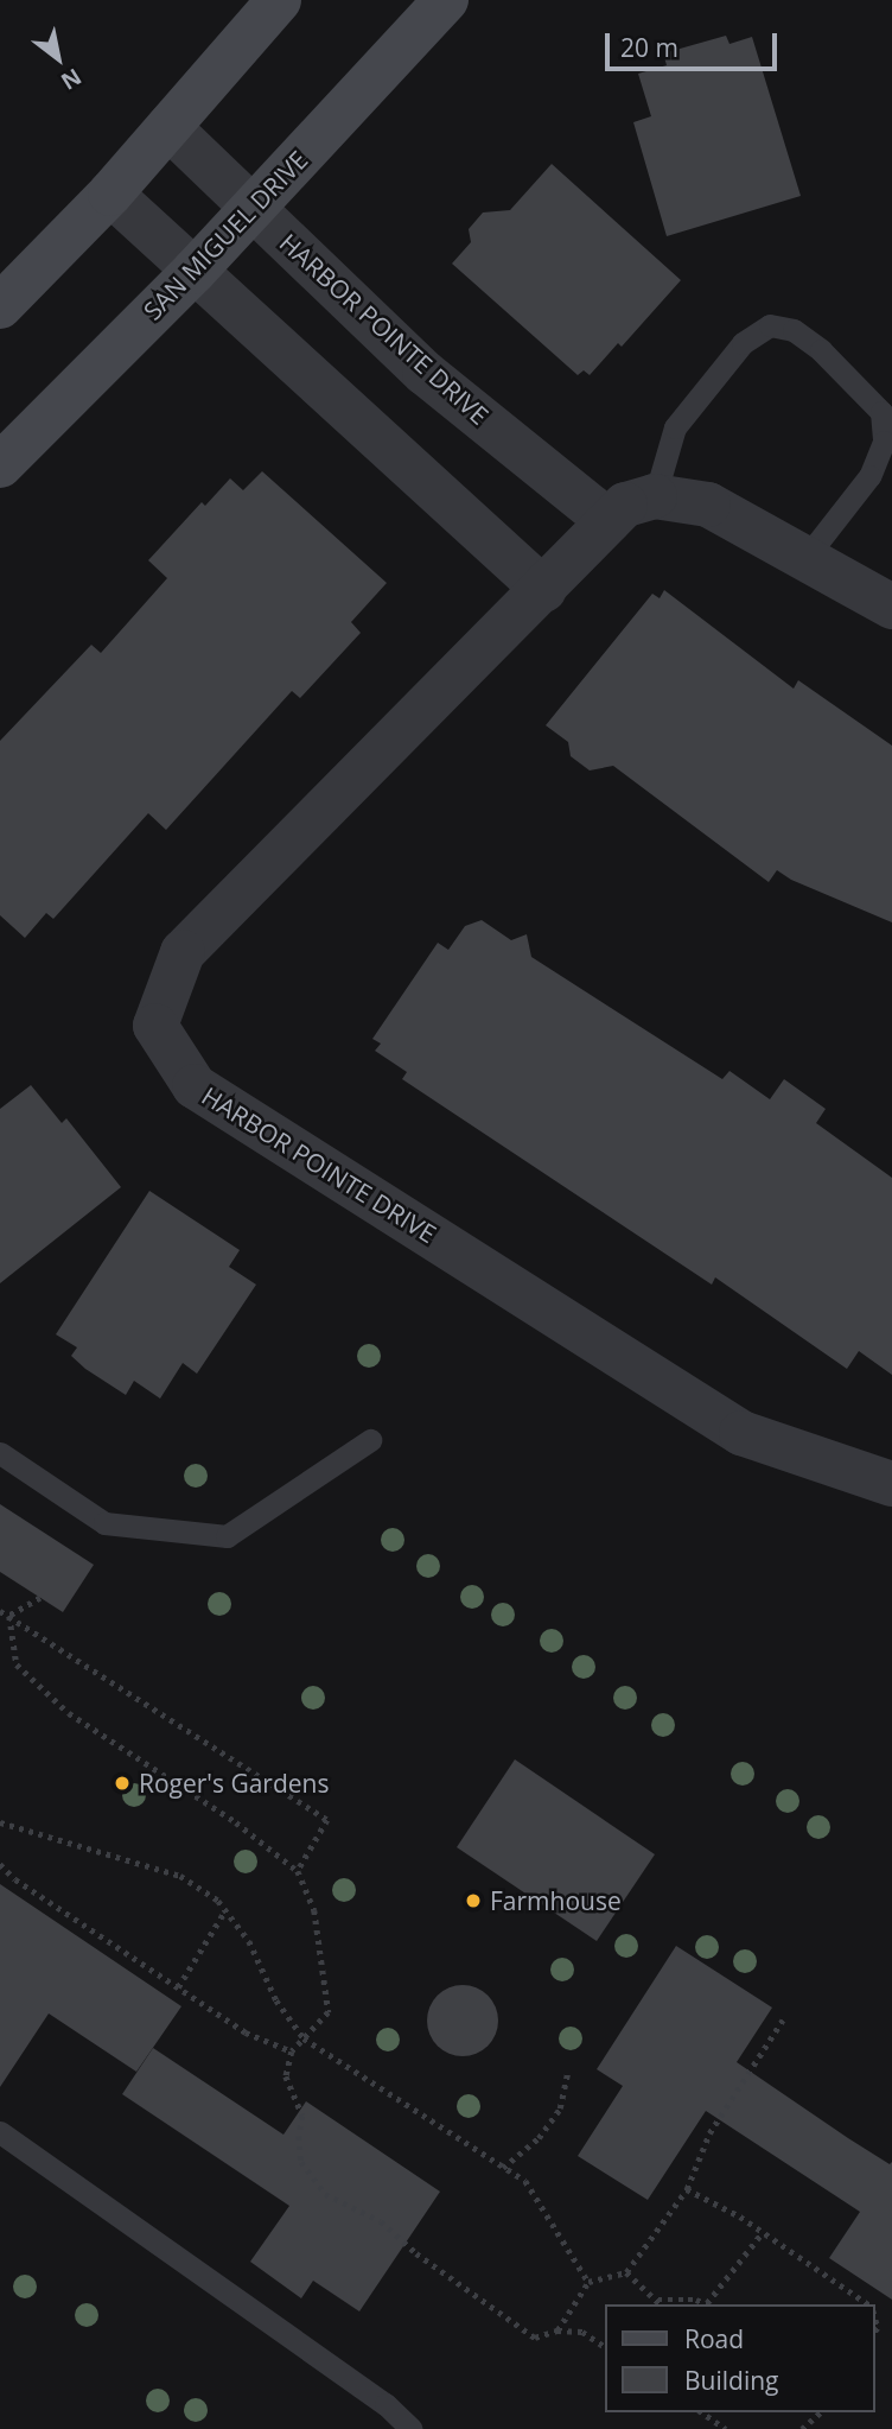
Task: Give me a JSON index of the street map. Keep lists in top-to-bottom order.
{
  "streets": {
    "main road": ["SAN MIGUEL DRIVE"],
    "street": ["HARBOR POINTE DRIVE"]
  },
  "crossings": [
    ["SAN MIGUEL DRIVE", "HARBOR POINTE DRIVE"]
  ],
  "places": ["Roger's Gardens", "Farmhouse"],
  "legend": ["Road", "Building"],
  "scale_bar": "20 m",
  "north": "bottom right"
}
